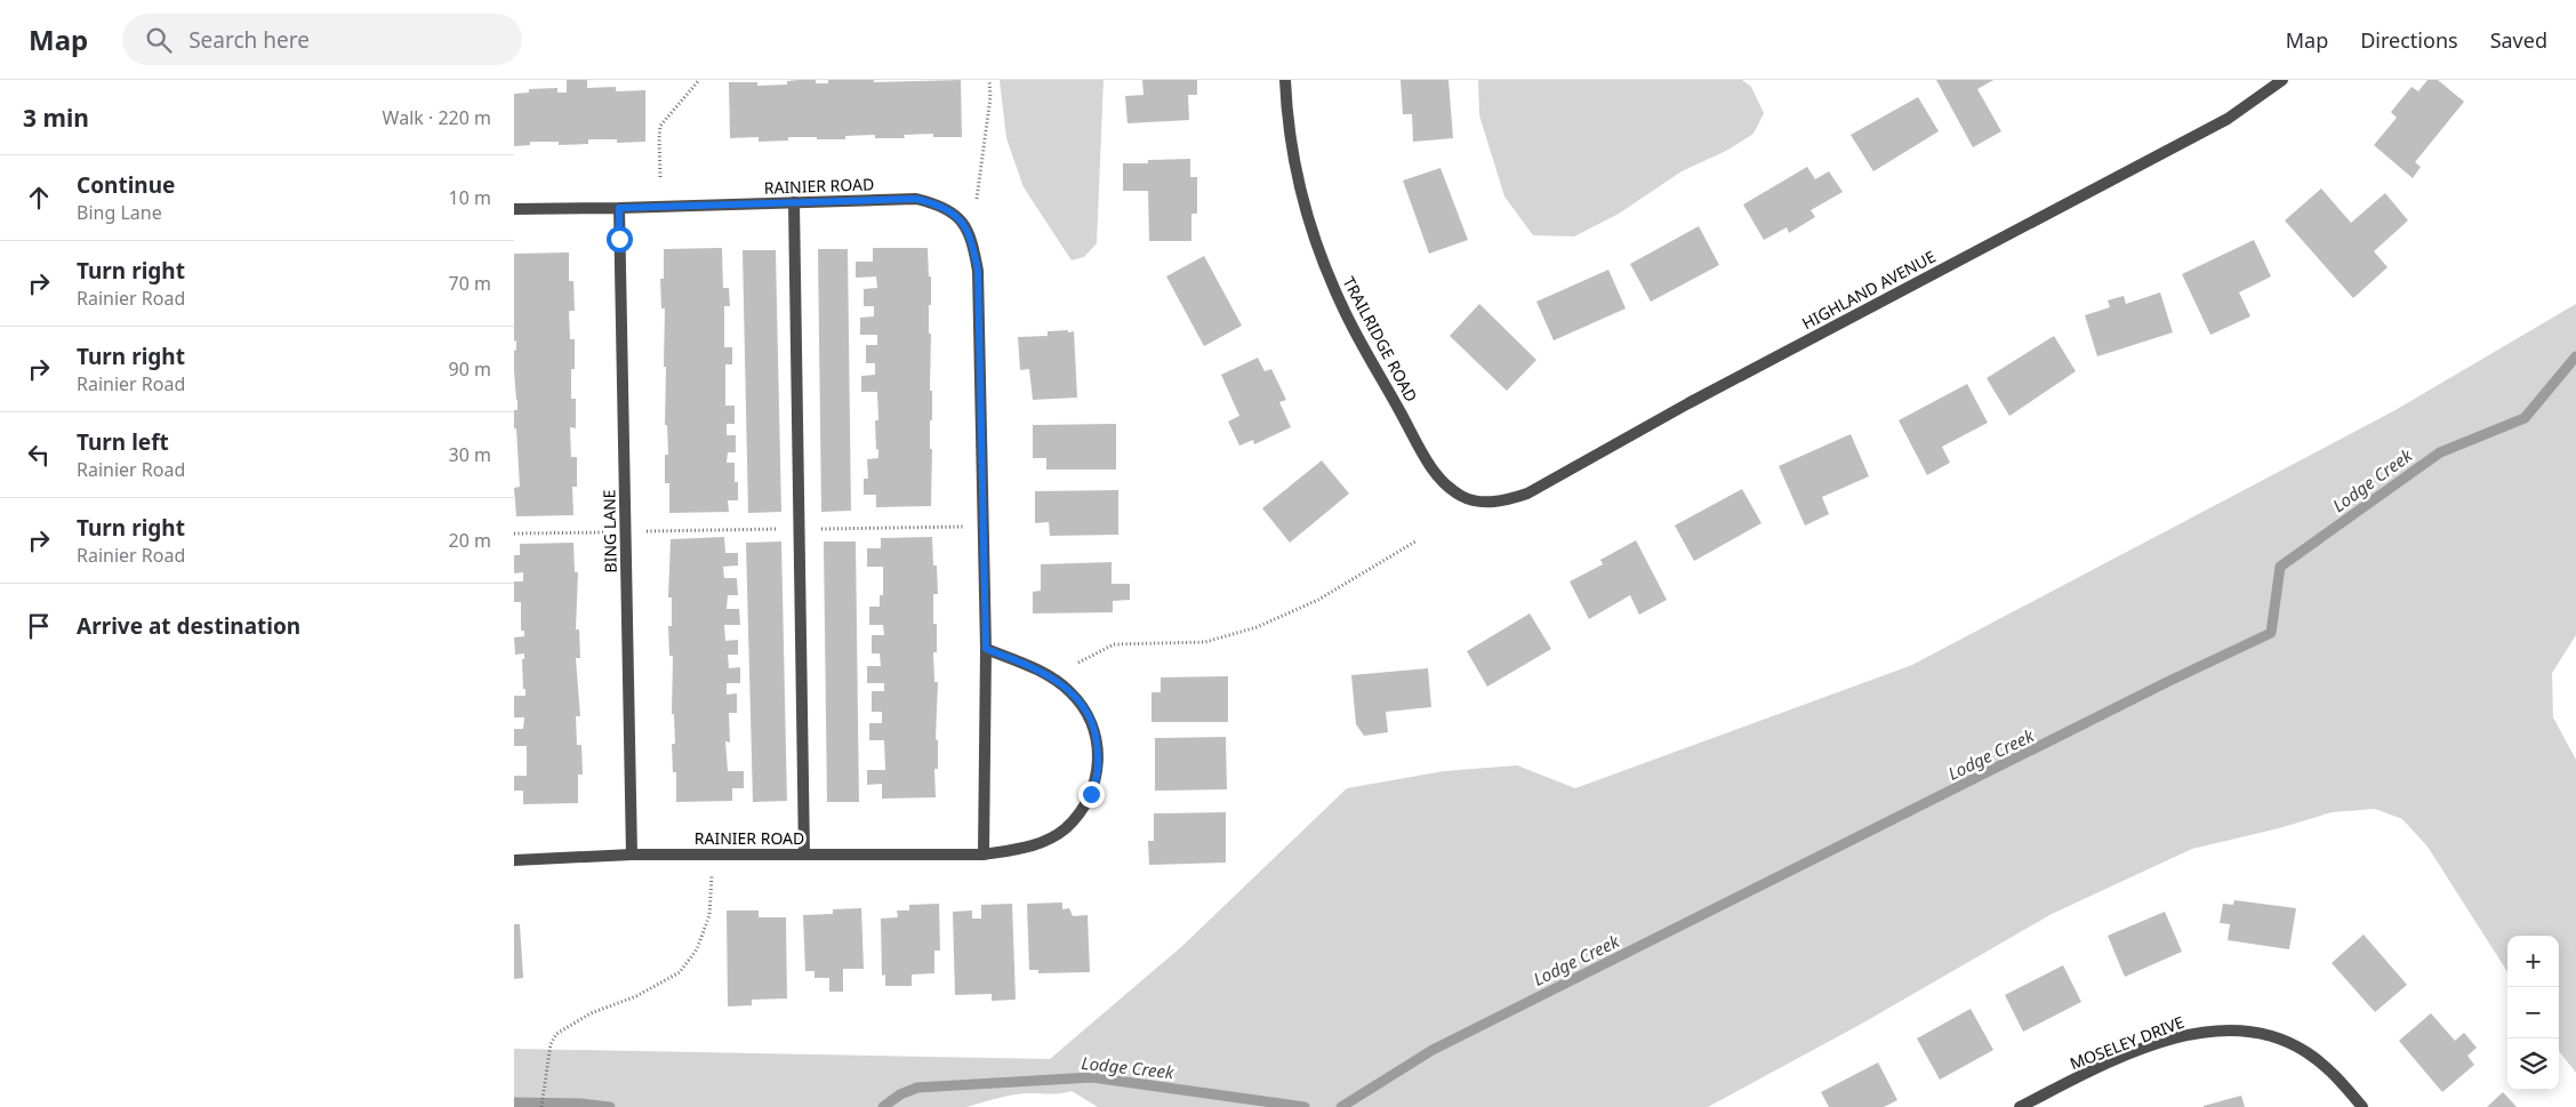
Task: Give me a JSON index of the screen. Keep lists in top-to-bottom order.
{
  "streets": {
    "street": [
      "RAINIER ROAD",
      "HIGHLAND AVENUE",
      "TRAILRIDGE ROAD",
      "BING LANE",
      "MOSELEY DRIVE"
    ]
  },
  "crossings": [
    ["RAINIER ROAD", "BING LANE"],
    ["HIGHLAND AVENUE", "TRAILRIDGE ROAD"]
  ],
  "water": ["Lodge Creek"],
  "page": {
    "header": "Map",
    "search": "Search here",
    "nav": ["Map", "Directions", "Saved"],
    "heading": ["3 min", "Walk · 220 m"],
    "list": [
      ["Continue", "Bing Lane", "10 m"],
      ["Turn right", "Rainier Road", "70 m"],
      ["Turn right", "Rainier Road", "90 m"],
      ["Turn left", "Rainier Road", "30 m"],
      ["Turn right", "Rainier Road", "20 m"],
      "Arrive at destination"
    ],
    "map_buttons": ["+", "−"]
  }
}
